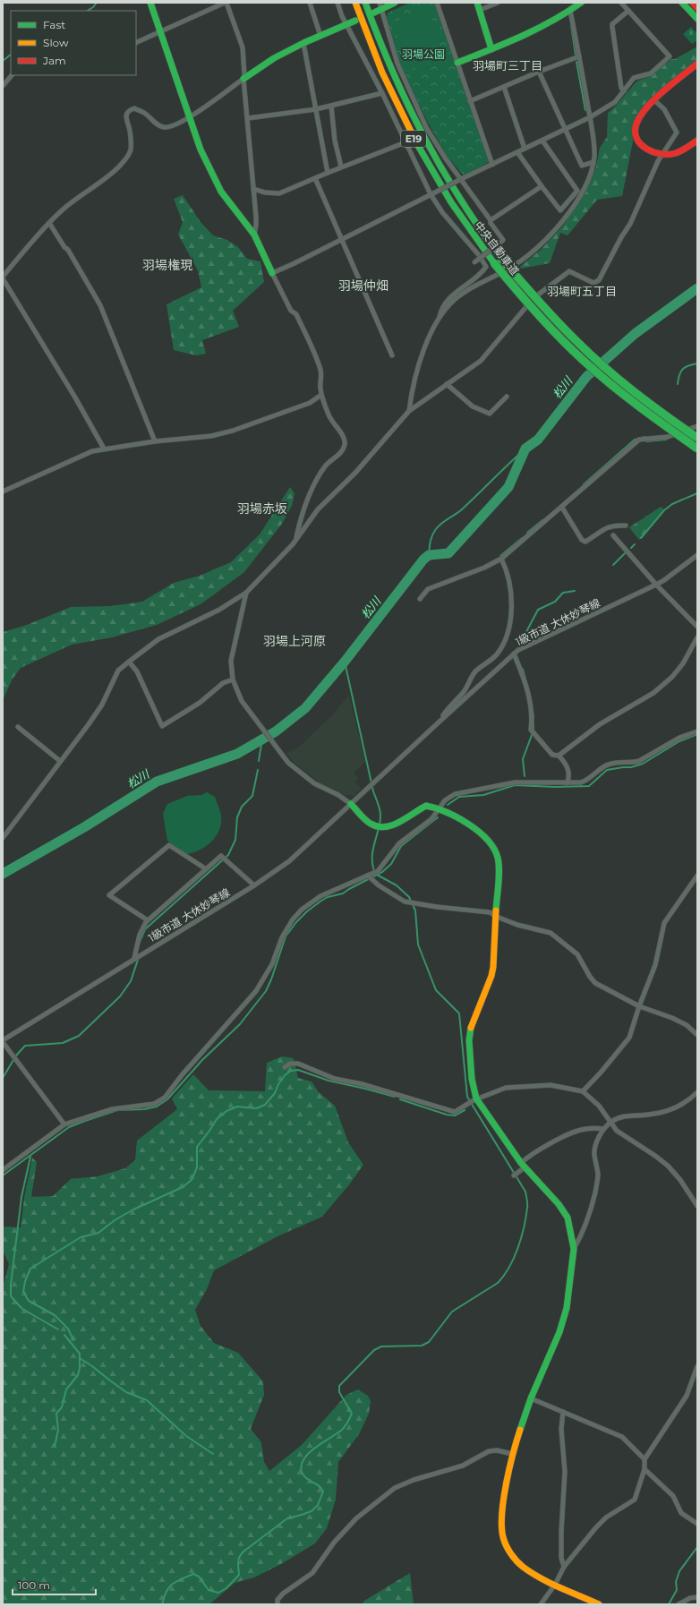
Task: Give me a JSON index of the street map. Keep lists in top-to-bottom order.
{
  "streets": {
    "main road": ["E19", "中央自動車道"],
    "street": ["1級市道 大休妙琴線"]
  },
  "districts": [
    "羽場町三丁目",
    "羽場権現",
    "羽場仲畑",
    "羽場町五丁目",
    "羽場赤坂",
    "羽場上河原"
  ],
  "water": ["松川"],
  "parks": ["羽場公園"],
  "legend": ["Fast", "Slow", "Jam"],
  "scale_bar": "100 m"
}
